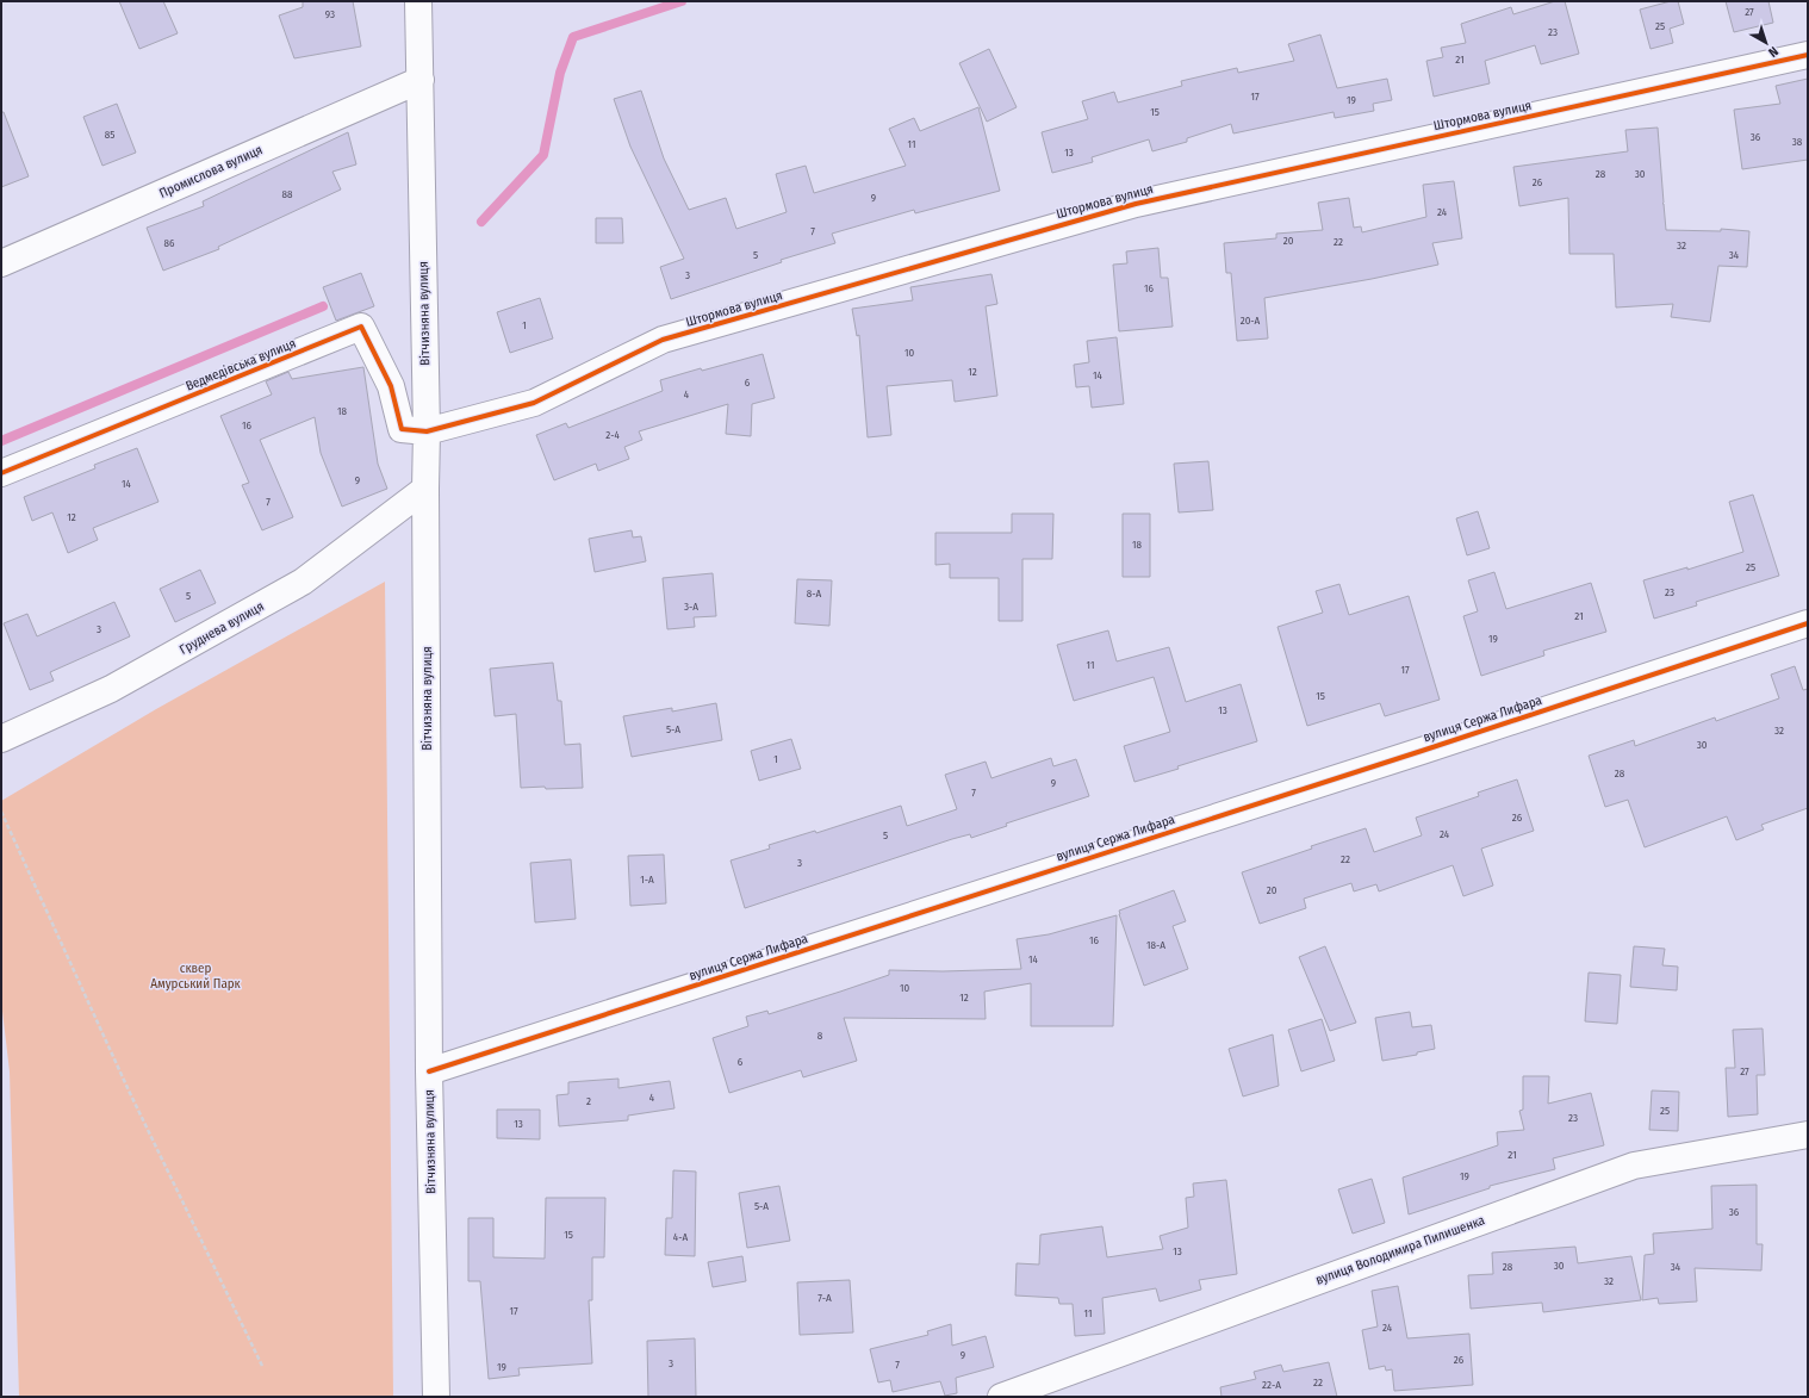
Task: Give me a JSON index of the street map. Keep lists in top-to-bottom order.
{
  "streets": {
    "street": [
      "Штормова вулиця",
      "Промислова вулиця",
      "Вітчизняна вулиця",
      "Ведмедівська вулиця",
      "Груднева вулиця",
      "вулиця Сержа Лифара",
      "вулиця Володимира Пилишенка"
    ]
  },
  "crossings": [
    ["Штормова вулиця", "Вітчизняна вулиця"],
    ["Штормова вулиця", "Ведмедівська вулиця"],
    ["Промислова вулиця", "Вітчизняна вулиця"],
    ["Вітчизняна вулиця", "Ведмедівська вулиця"],
    ["Вітчизняна вулиця", "Груднева вулиця"],
    ["Вітчизняна вулиця", "вулиця Сержа Лифара"]
  ],
  "parks": ["сквер Амурський Парк"],
  "house_numbers": [
    "27",
    "93",
    "25",
    "23",
    "21",
    "17",
    "19",
    "15",
    "85",
    "36",
    "38",
    "11",
    "13",
    "28",
    "30",
    "26",
    "88",
    "9",
    "24",
    "7",
    "20",
    "22",
    "86",
    "32",
    "5",
    "34",
    "3",
    "16",
    "20-А",
    "1",
    "10",
    "12",
    "14",
    "6",
    "4",
    "18",
    "16",
    "2-4",
    "9",
    "14",
    "7",
    "12",
    "18",
    "25",
    "23",
    "8-А",
    "5",
    "3-А",
    "21",
    "3",
    "19",
    "11",
    "17",
    "15",
    "13",
    "5-А",
    "32",
    "30",
    "1",
    "28",
    "9",
    "7",
    "26",
    "24",
    "5",
    "22",
    "3",
    "1-А",
    "20",
    "16",
    "18-А",
    "14",
    "10",
    "12",
    "8",
    "6",
    "27",
    "4",
    "2",
    "25",
    "23",
    "13",
    "21",
    "19",
    "5-А",
    "36",
    "15",
    "4-А",
    "13",
    "30",
    "28",
    "34",
    "32",
    "7-А",
    "17",
    "11",
    "24",
    "9",
    "26",
    "3",
    "7",
    "19",
    "22",
    "22-А"
  ],
  "north": "bottom right"
}
